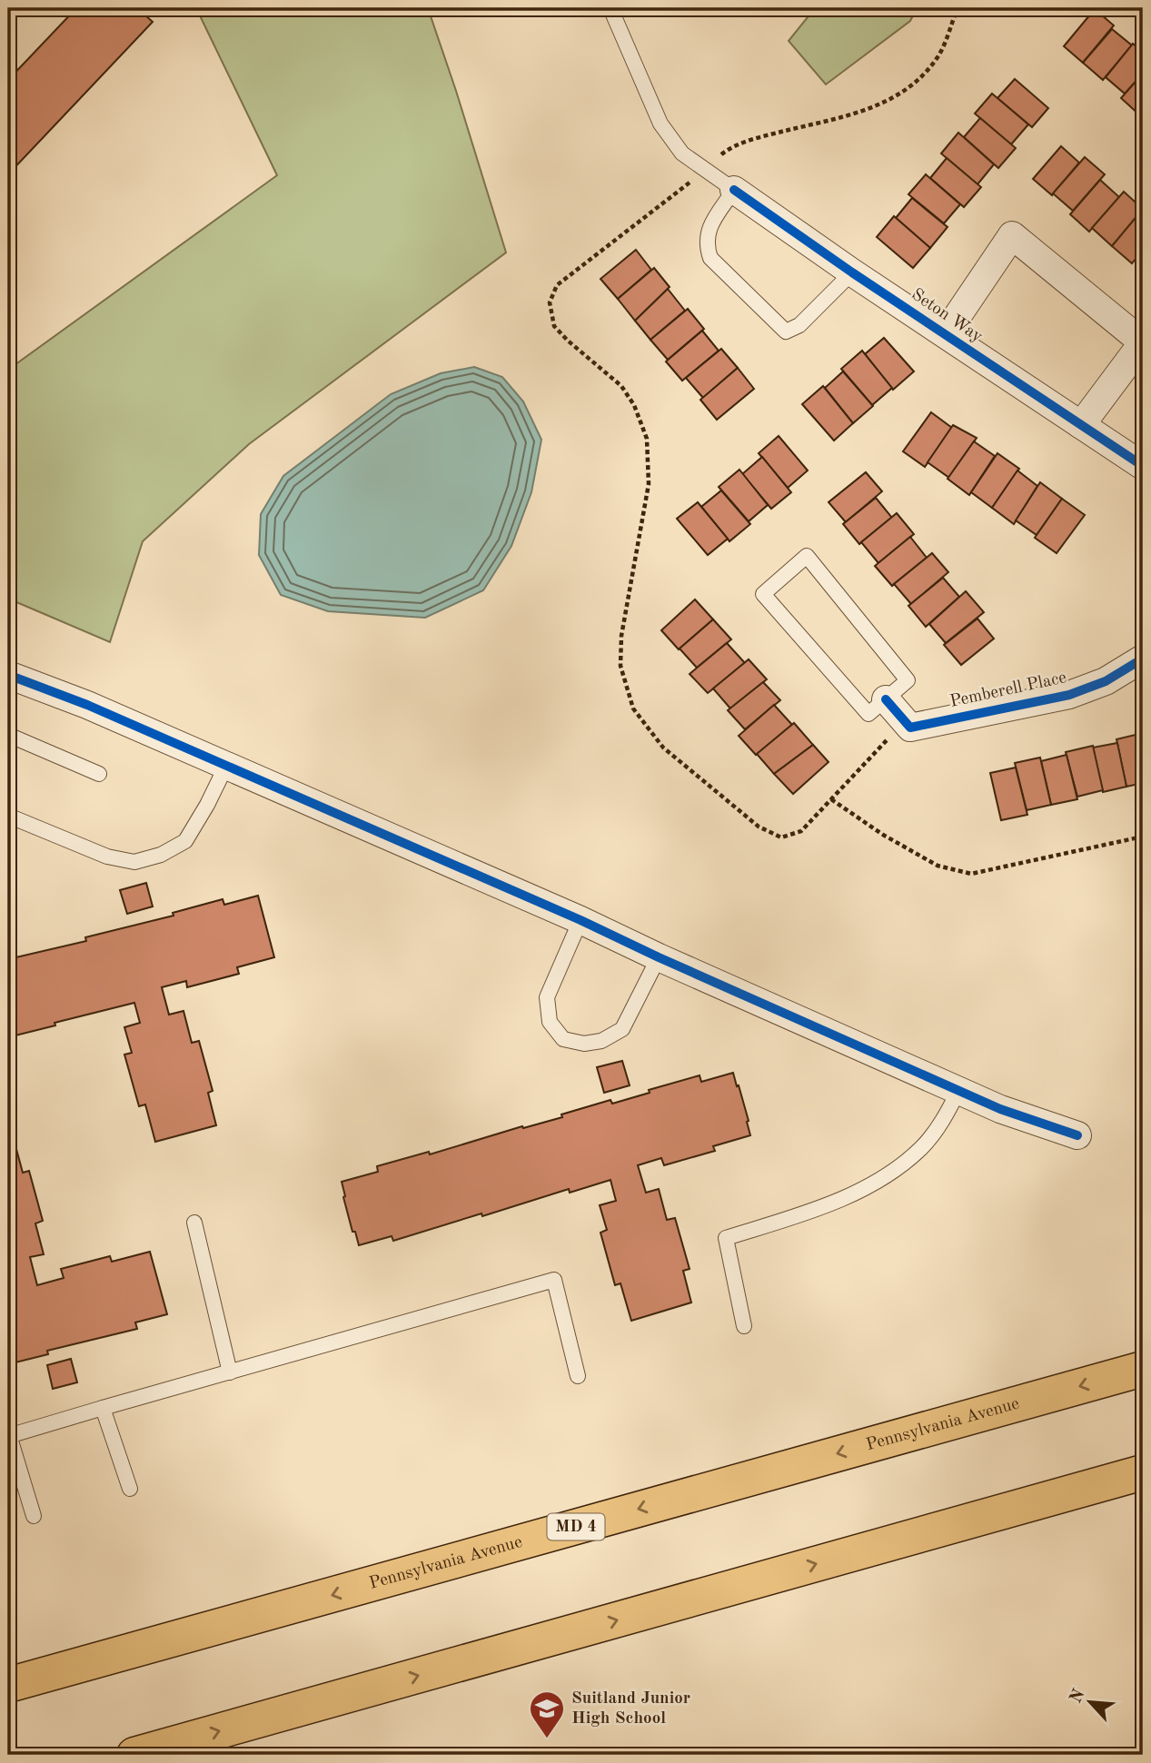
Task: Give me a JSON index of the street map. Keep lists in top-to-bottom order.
{
  "streets": {
    "highway": ["Pennsylvania Avenue", "MD 4"],
    "street": ["Seton Way", "Pemberell Place"]
  },
  "places": {
    "school or university": ["Suitland Junior High School"]
  },
  "north": "top left"
}
